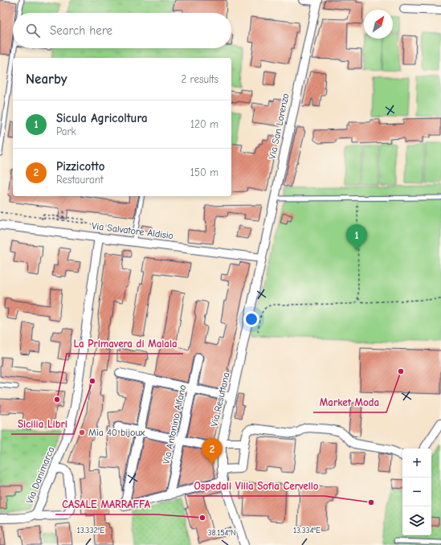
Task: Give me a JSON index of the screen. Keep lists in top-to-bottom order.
{
  "streets": {
    "street": [
      "Via San Lorenzo",
      "Via Salvatore Aldisio",
      "Via Resuttana",
      "Via Antonino Alfano",
      "Via Danimarca"
    ]
  },
  "crossings": [
    ["Via San Lorenzo", "Via Salvatore Aldisio"],
    ["Via San Lorenzo", "Via Resuttana"],
    ["Via Salvatore Aldisio", "Via Resuttana"],
    ["Via Salvatore Aldisio", "Via Danimarca"]
  ],
  "places": [
    "Market Moda",
    "Sicilia Libri",
    "La Primavera di Malala",
    "Mia 40 bijoux",
    "Ospedali Villa Sofia Cervello",
    "CASALE MARRAFFA"
  ],
  "north": "top right",
  "page": {
    "search": "Search here",
    "heading": ["Nearby", "2 results"],
    "list": [
      {
        "mark": "1",
        "name": "Sicula Agricoltura",
        "note": "Park",
        "value": "120 m"
      },
      {
        "mark": "2",
        "name": "Pizzicotto",
        "note": "Restaurant",
        "value": "150 m"
      }
    ],
    "pins": ["1", "2"],
    "map_buttons": ["+", "−"]
  },
  "coordinates": ["13.332°E", "13.334°E", "38.154°N"]
}
